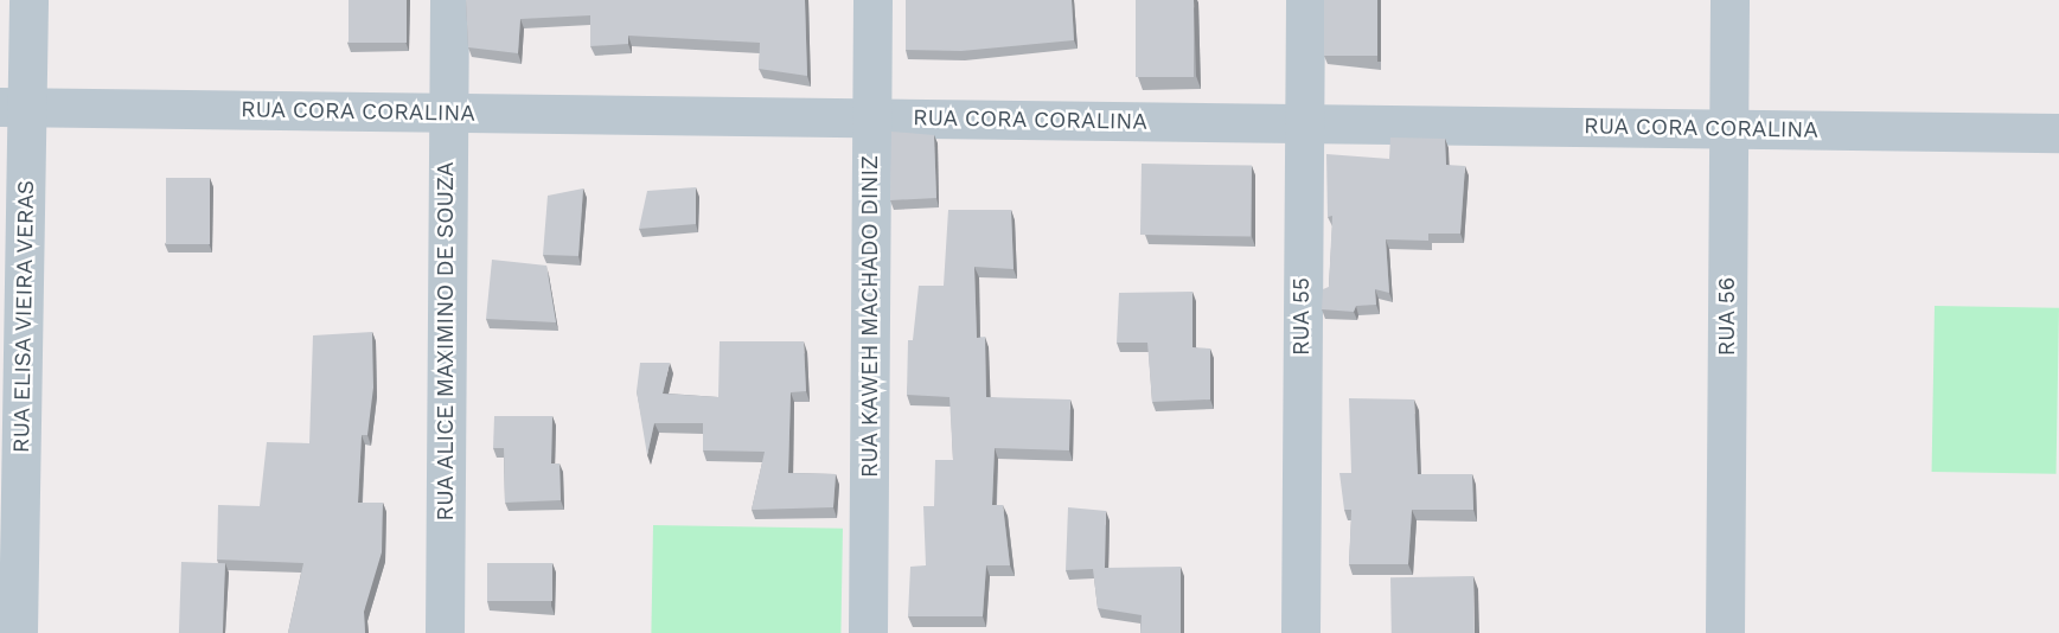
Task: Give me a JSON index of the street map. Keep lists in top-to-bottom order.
{
  "streets": {
    "street": [
      "RUA CORA CORALINA",
      "RUA ELISA VIEIRA VERAS",
      "RUA KAWEH MACHADO DINIZ",
      "RUA 55",
      "RUA 56",
      "RUA ALICE MAXIMINO DE SOUZA"
    ]
  },
  "crossings": [
    ["RUA CORA CORALINA", "RUA ELISA VIEIRA VERAS"],
    ["RUA CORA CORALINA", "RUA KAWEH MACHADO DINIZ"],
    ["RUA CORA CORALINA", "RUA 55"],
    ["RUA CORA CORALINA", "RUA 56"],
    ["RUA CORA CORALINA", "RUA ALICE MAXIMINO DE SOUZA"]
  ]
}
